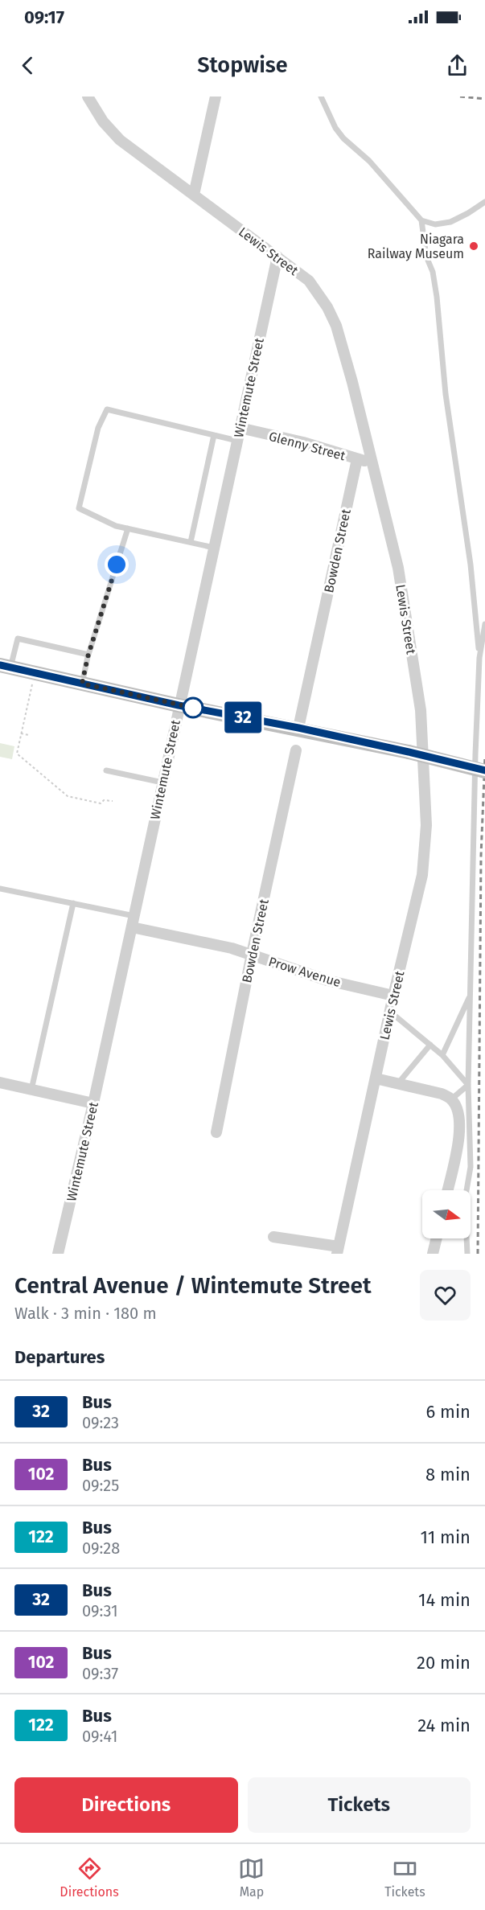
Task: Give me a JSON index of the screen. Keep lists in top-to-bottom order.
{
  "streets": {
    "street": [
      "Lewis Street",
      "Wintemute Street",
      "Glenny Street",
      "Bowden Street",
      "Prow Avenue"
    ]
  },
  "crossings": [
    ["Lewis Street", "Wintemute Street"],
    ["Lewis Street", "Glenny Street"],
    ["Lewis Street", "Prow Avenue"],
    ["Wintemute Street", "Glenny Street"],
    ["Wintemute Street", "Prow Avenue"],
    ["Glenny Street", "Bowden Street"],
    ["Bowden Street", "Prow Avenue"]
  ],
  "places": ["Niagara Railway Museum"],
  "lines": ["bus line 32"],
  "north": "right",
  "page": {
    "status": "09:17",
    "header": "Stopwise",
    "on_map": "32",
    "heading": [
      ["Central Avenue / Wintemute Street", "Walk · 3 min · 180 m"],
      "Departures"
    ],
    "list": [
      {
        "mark": "32",
        "name": "Bus",
        "note": "09:23",
        "value": "6 min"
      },
      {
        "mark": "102",
        "name": "Bus",
        "note": "09:25",
        "value": "8 min"
      },
      {
        "mark": "122",
        "name": "Bus",
        "note": "09:28",
        "value": "11 min"
      },
      {
        "mark": "32",
        "name": "Bus",
        "note": "09:31",
        "value": "14 min"
      },
      {
        "mark": "102",
        "name": "Bus",
        "note": "09:37",
        "value": "20 min"
      },
      {
        "mark": "122",
        "name": "Bus",
        "note": "09:41",
        "value": "24 min"
      }
    ],
    "buttons": ["Directions", "Tickets"],
    "tabs": ["Directions", "Map", "Tickets"]
  }
}
